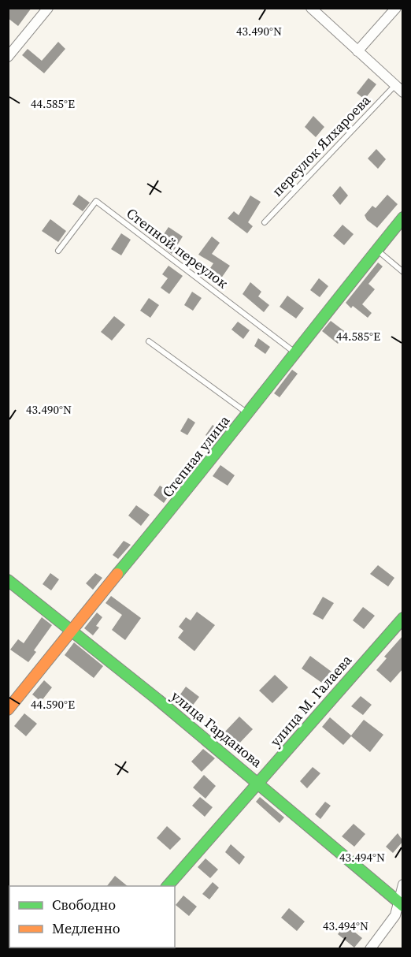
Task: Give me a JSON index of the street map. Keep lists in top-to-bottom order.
{
  "streets": {
    "street": ["Степная улица", "улица М. Галаева", "улица Гарданова"],
    "lane": ["переулок Ялхароева", "Степной переулок"]
  },
  "crossings": [
    ["Степной переулок", "Степная улица"],
    ["Степная улица", "улица Гарданова"],
    ["улица М. Галаева", "улица Гарданова"]
  ],
  "legend": ["Свободно", "Медленно"],
  "coordinates": [
    "43.490°N",
    "44.585°E",
    "44.590°E",
    "43.494°N"
  ]
}
